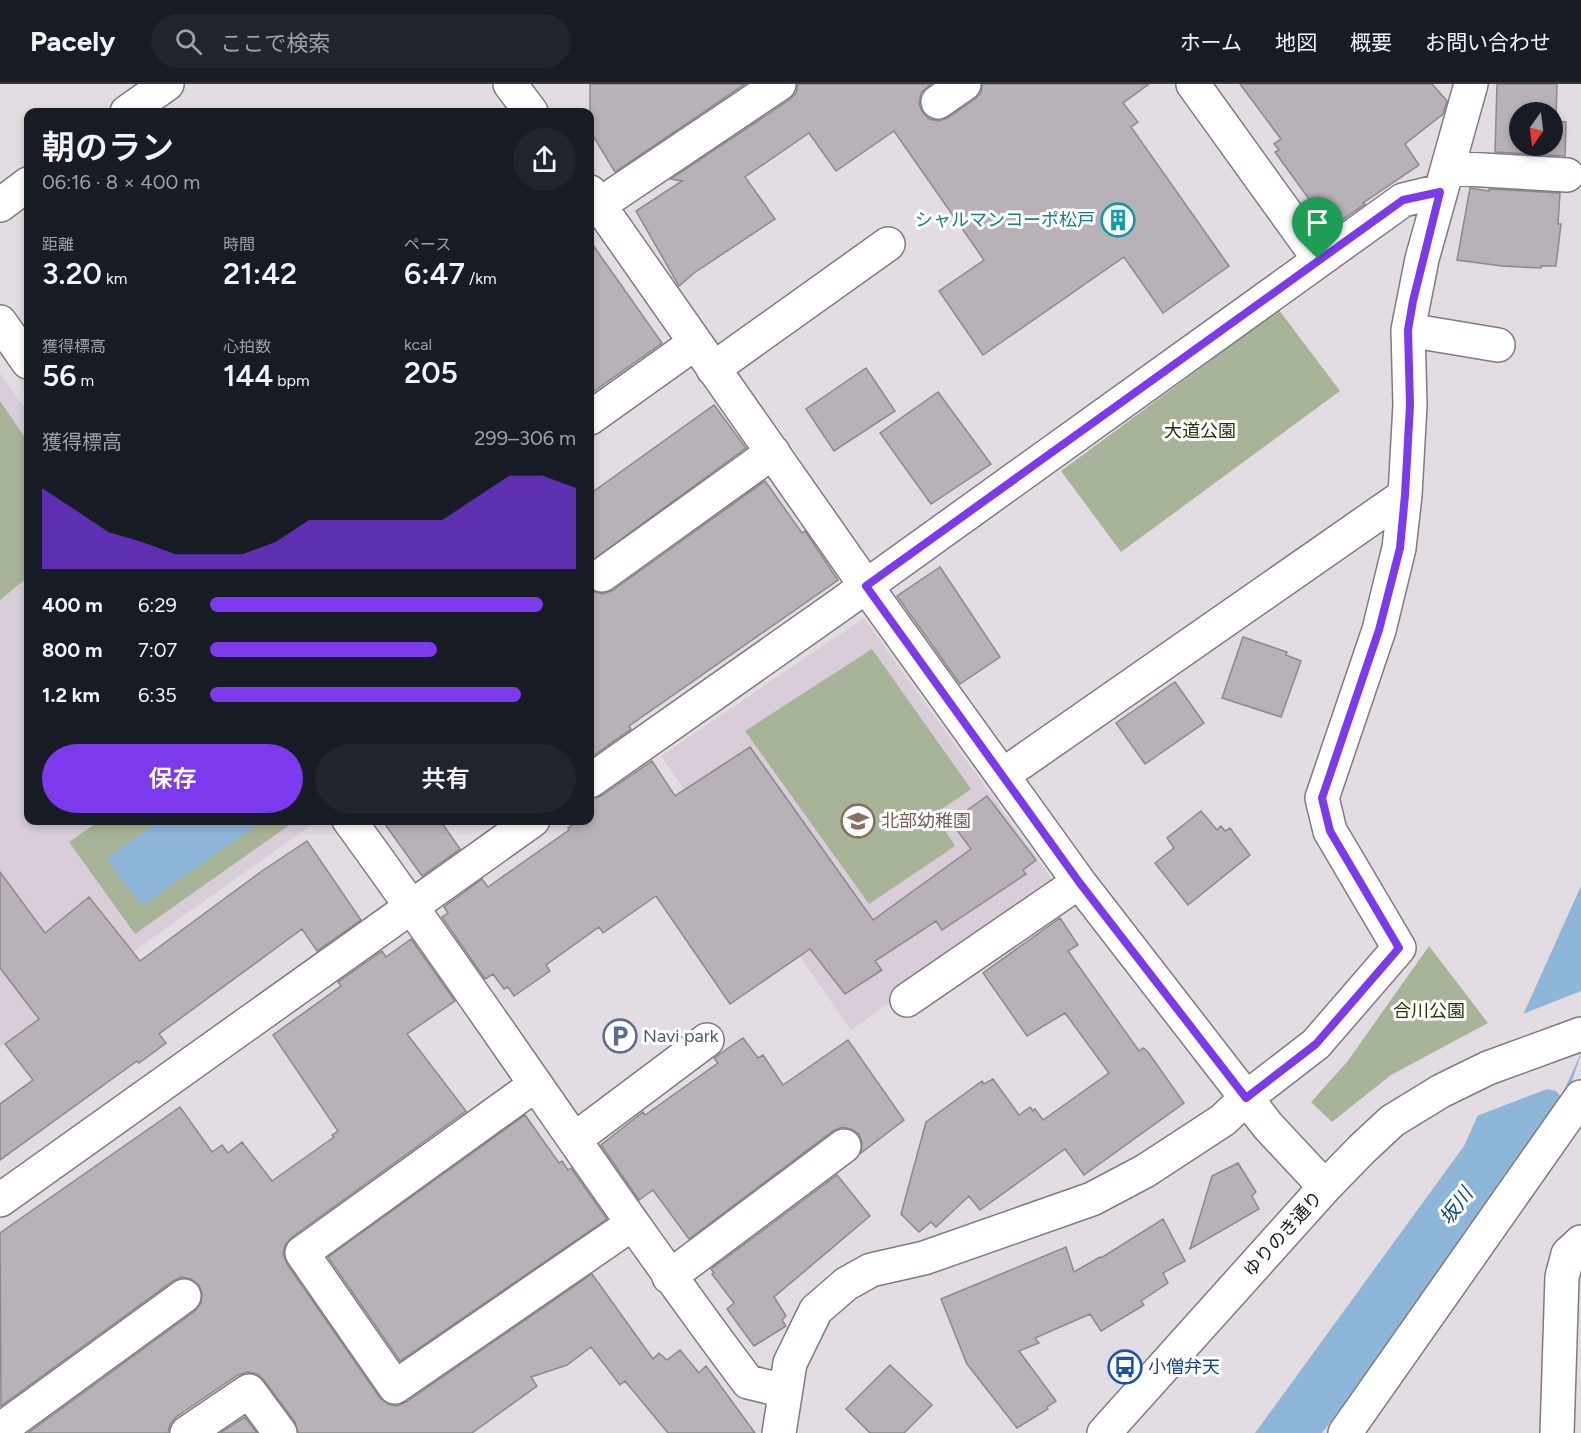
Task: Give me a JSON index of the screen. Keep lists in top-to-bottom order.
{
  "streets": {
    "street": ["ゆりのき通り"]
  },
  "water": ["坂川"],
  "parks": ["大道公園", "合川公園"],
  "places": {
    "building": ["シャルマンコーポ松戸"],
    "school or university": ["北部幼稚園"],
    "parking": ["Navi park"],
    "bus stop": ["小僧弁天"]
  },
  "north": "bottom",
  "page": {
    "header": "Pacely",
    "search": "ここで検索",
    "nav": [
      "ホーム",
      "地図",
      "概要",
      "お問い合わせ"
    ],
    "heading": ["朝のラン", "06:16 · 8 × 400 m"],
    "stats": [
      ["距離", "3.20 km"],
      ["時間", "21:42"],
      ["ペース", "6:47 /km"],
      ["獲得標高", "56 m"],
      ["心拍数", "144 bpm"],
      ["kcal", "205"]
    ],
    "chart": ["獲得標高", "299–306 m"],
    "list": [
      {
        "name": "400 m",
        "note": "6:29"
      },
      {
        "name": "800 m",
        "note": "7:07"
      },
      {
        "name": "1.2 km",
        "note": "6:35"
      }
    ],
    "buttons": ["保存", "共有"]
  }
}
